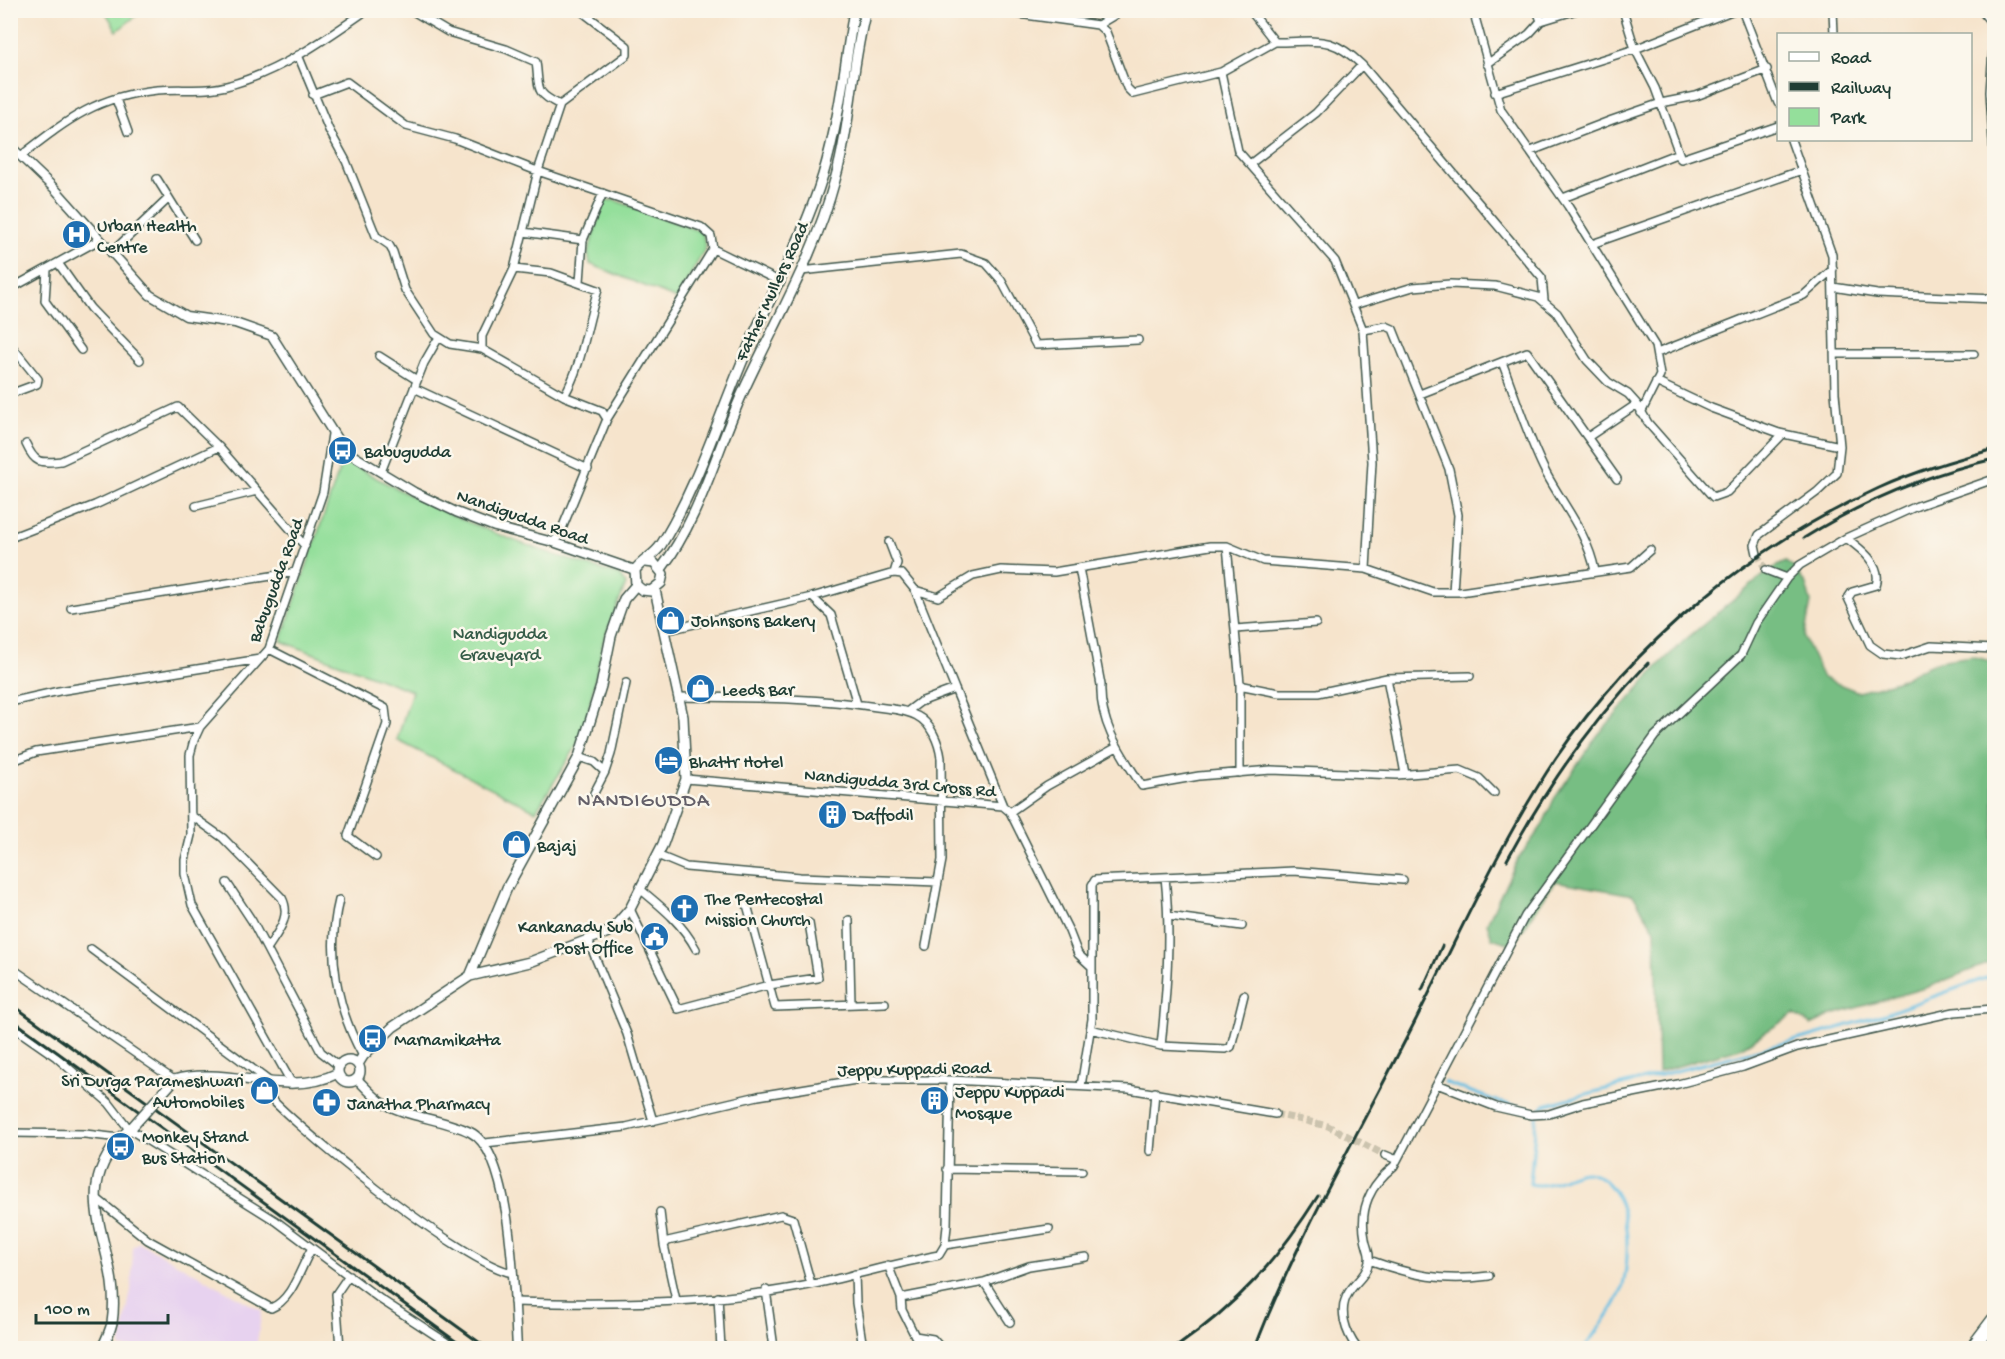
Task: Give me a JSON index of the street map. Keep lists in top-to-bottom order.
{
  "streets": {
    "main road": ["Father Mullers Road"],
    "street": [
      "Nandigudda Road",
      "Babugudda Road",
      "Nandigudda 3rd Cross Rd",
      "Jeppu Kuppadi Road"
    ]
  },
  "crossings": [
    ["Father Mullers Road", "Nandigudda Road"],
    ["Nandigudda Road", "Babugudda Road"]
  ],
  "districts": ["NANDIGUDDA"],
  "parks": ["Nandigudda Graveyard"],
  "places": {
    "hospital": ["Urban Health Centre"],
    "bus stop": ["Babugudda", "Marnamikatta", "Monkey Stand Bus Station"],
    "shop": [
      "Johnsons Bakery",
      "Leeds Bar",
      "Bajaj",
      "Sri Durga Parameshwari Automobiles"
    ],
    "hotel": ["Bhattr Hotel"],
    "building": ["Daffodil", "Jeppu Kuppadi Mosque"],
    "church": ["The Pentecostal Mission Church"],
    "public building": ["Kankanady Sub Post Office"],
    "pharmacy": ["Janatha Pharmacy"]
  },
  "legend": ["Road", "Railway", "Park"],
  "scale_bar": "100 m"
}
